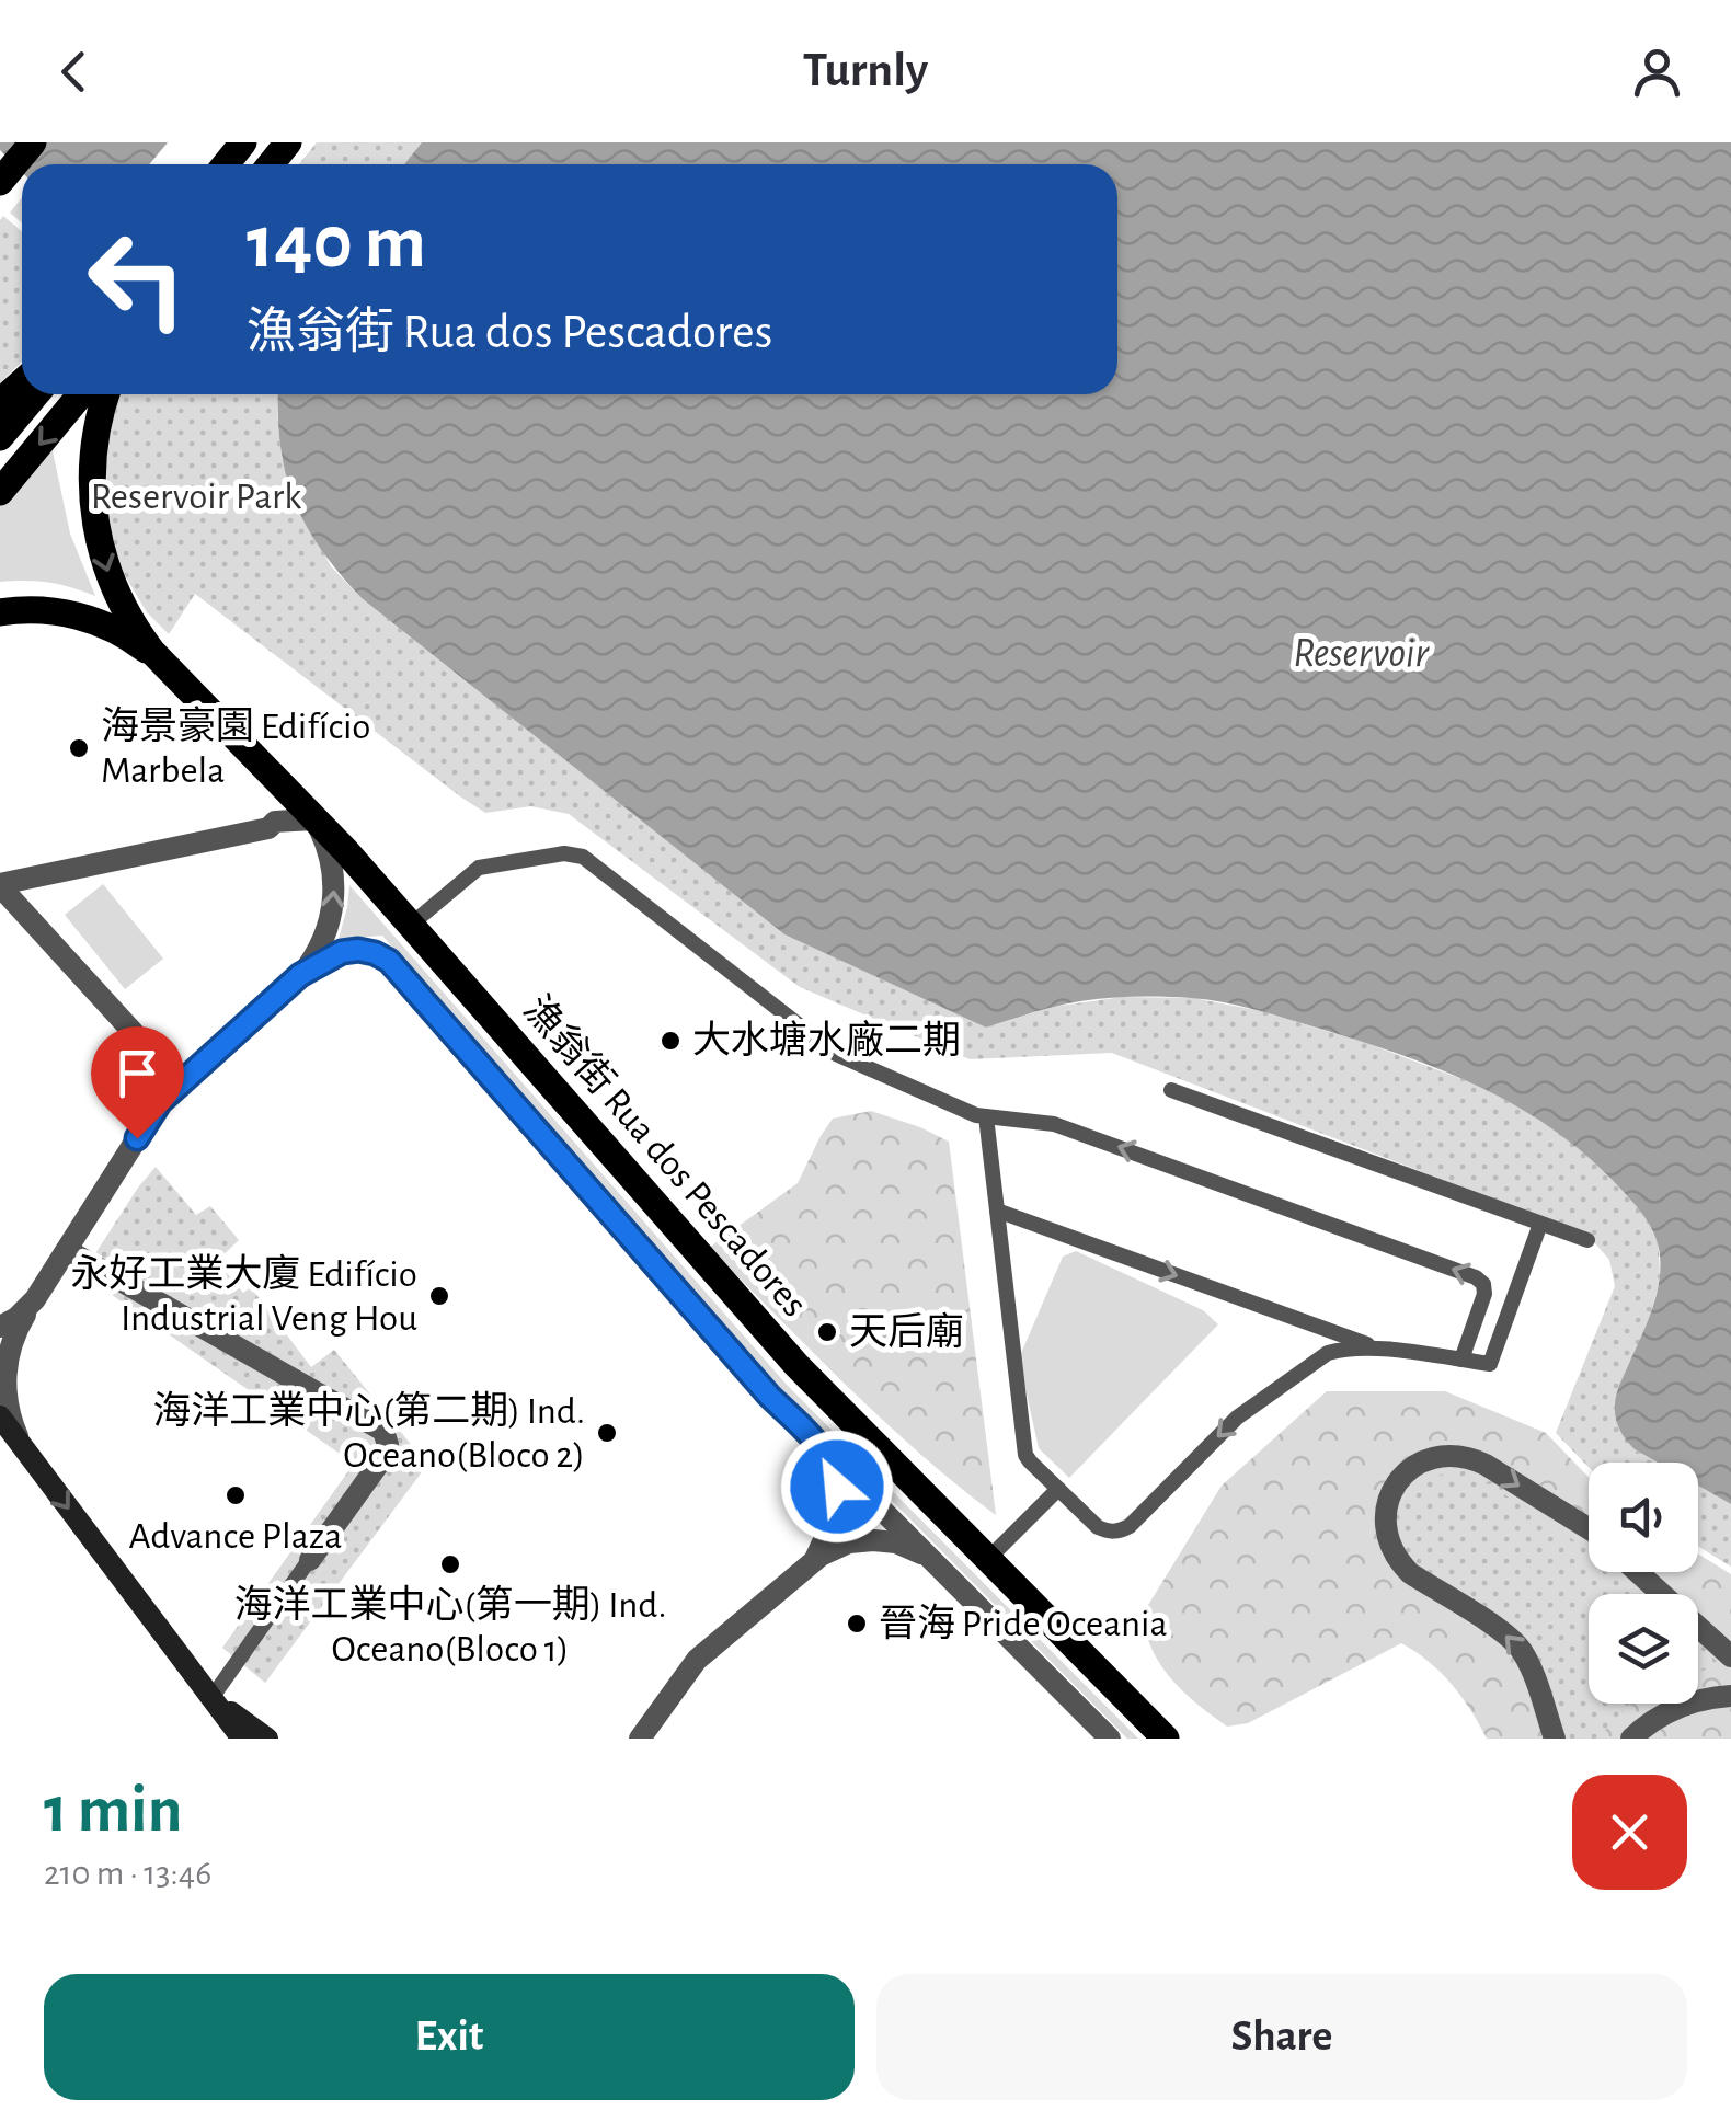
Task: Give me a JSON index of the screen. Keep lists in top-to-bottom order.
{
  "streets": {
    "main road": ["漁翁街 Rua dos Pescadores"]
  },
  "water": ["Reservoir"],
  "parks": ["Reservoir Park"],
  "places": [
    "海景豪園 Edifício Marbela",
    "大水塘水廠二期",
    "永好工業大廈 Edifício Industrial Veng Hou",
    "天后廟",
    "海洋工業中心(第二期) Ind. Oceano(Bloco 2)",
    "Advance Plaza",
    "海洋工業中心(第一期) Ind. Oceano(Bloco 1)",
    "晉海 Pride Oceania"
  ],
  "page": {
    "header": "Turnly",
    "turn": ["140 m", "漁翁街 Rua dos Pescadores"],
    "heading": ["1 min", "210 m · 13:46"],
    "buttons": ["Exit", "Share"]
  }
}
